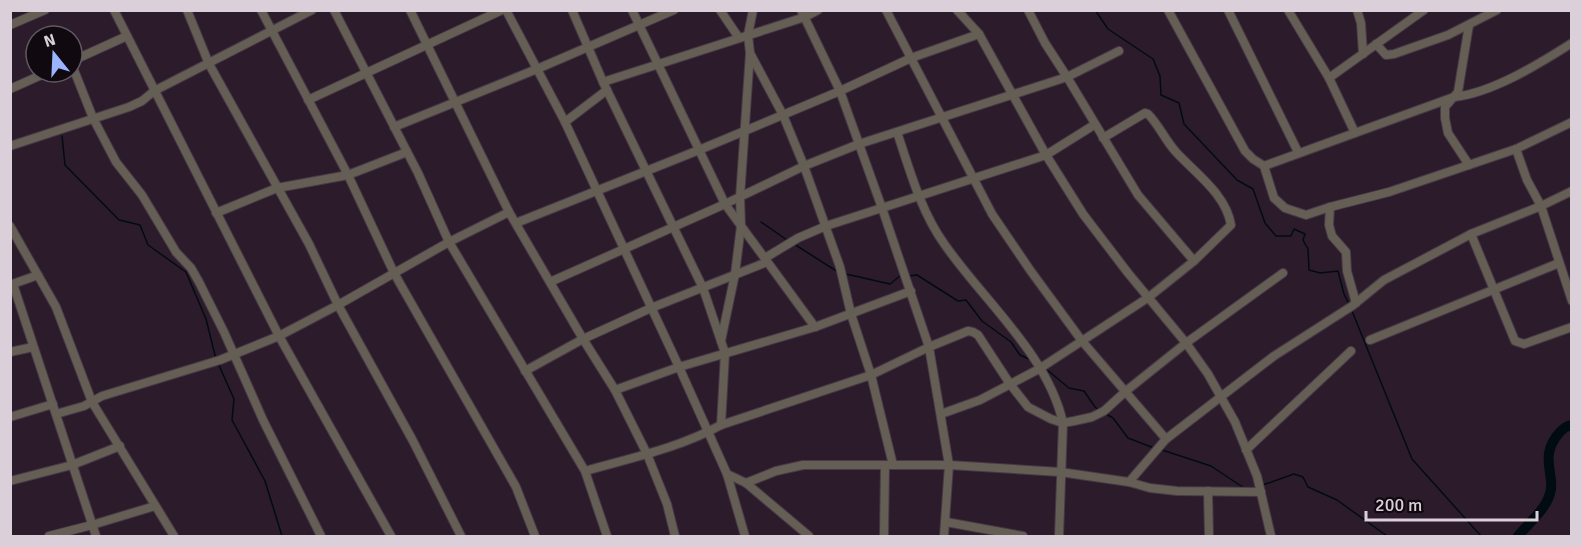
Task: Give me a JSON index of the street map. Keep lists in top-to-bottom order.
{
  "scale_bar": "200 m",
  "north": "top"
}
